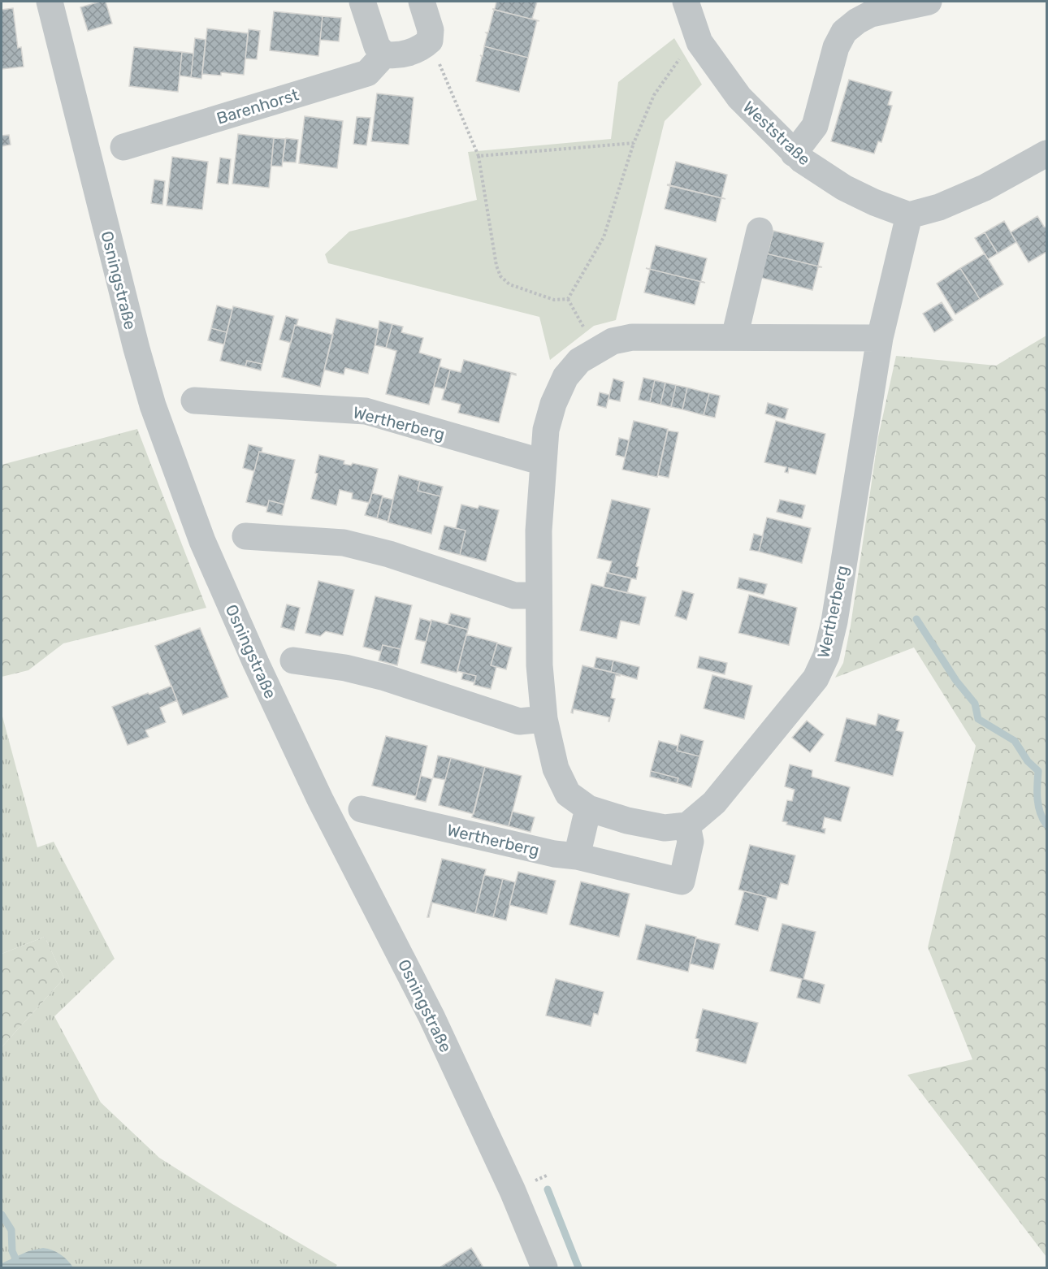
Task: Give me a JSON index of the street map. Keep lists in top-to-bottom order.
{
  "streets": {
    "street": [
      "Barenhorst",
      "Weststraße",
      "Osningstraße",
      "Wertherberg"
    ]
  },
  "crossings": [
    ["Weststraße", "Wertherberg"]
  ]
}
